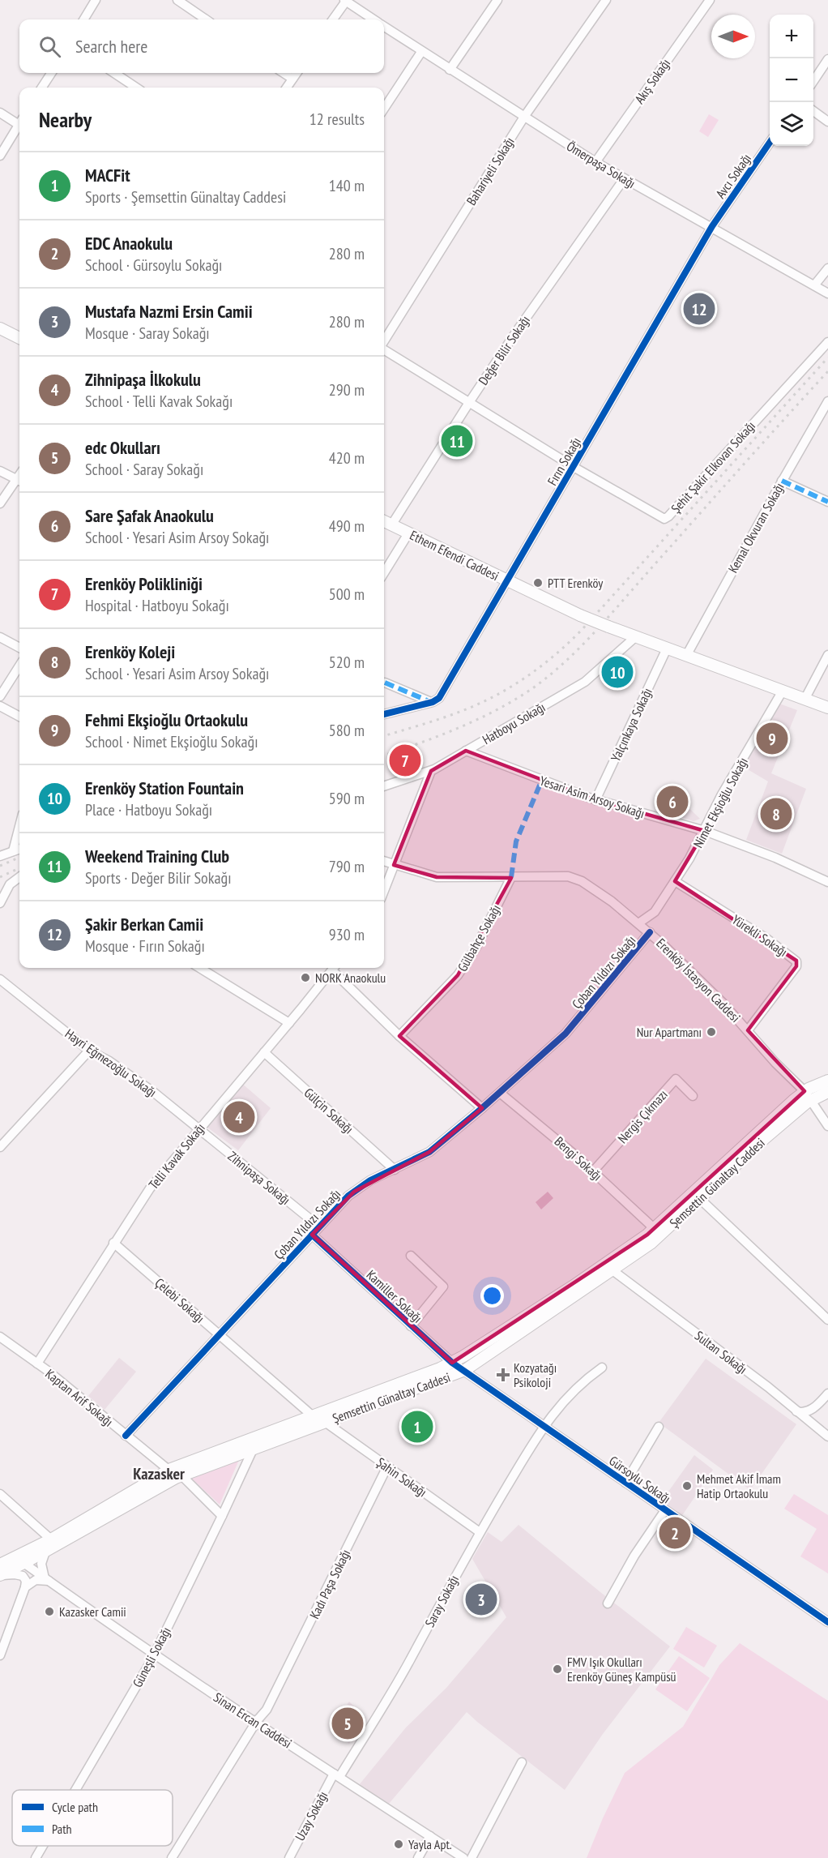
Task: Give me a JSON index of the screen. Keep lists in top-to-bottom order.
{
  "streets": {
    "main road": ["Ethem Efendi Caddesi", "Şemsettin Günaltay Caddesi"],
    "street": [
      "Akış Sokağı",
      "Ömerpaşa Sokağı",
      "Bahariyeli Sokağı",
      "Avcı Sokağı",
      "Değer Bilir Sokağı",
      "Fırın Sokağı",
      "Şehit Şakir Elkovan Sokağı",
      "Kemal Okvuran Sokağı",
      "Hatboyu Sokağı",
      "Yalçınkaya Sokağı",
      "Yesari Asim Arsoy Sokağı",
      "Nimet Ekşioğlu Sokağı",
      "Yürekli Sokağı",
      "Gülbahçe Sokağı",
      "Çoban Yıldızı Sokağı",
      "Erenköy İstasyon Caddesi",
      "Hayri Eğmezoğlu Sokağı",
      "Gülçin Sokağı",
      "Nergis Çıkmazı",
      "Telli Kavak Sokağı",
      "Bengi Sokağı",
      "Zihnipaşa Sokağı",
      "Kamiller Sokağı",
      "Çelebi Sokağı",
      "Sultan Sokağı",
      "Kaptan Arif Sokağı",
      "Şahin Sokağı",
      "Gürsoylu Sokağı",
      "Kadı Paşa Sokağı",
      "Saray Sokağı",
      "Güneşli Sokağı",
      "Sinan Ercan Caddesi",
      "Uzay Sokağı"
    ]
  },
  "crossings": [
    ["Akış Sokağı", "Ömerpaşa Sokağı"],
    ["Ömerpaşa Sokağı", "Bahariyeli Sokağı"],
    ["Ömerpaşa Sokağı", "Avcı Sokağı"],
    ["Ömerpaşa Sokağı", "Değer Bilir Sokağı"],
    ["Ömerpaşa Sokağı", "Fırın Sokağı"],
    ["Avcı Sokağı", "Fırın Sokağı"],
    ["Değer Bilir Sokağı", "Şehit Şakir Elkovan Sokağı"],
    ["Değer Bilir Sokağı", "Ethem Efendi Caddesi"],
    ["Fırın Sokağı", "Şehit Şakir Elkovan Sokağı"],
    ["Fırın Sokağı", "Ethem Efendi Caddesi"],
    ["Ethem Efendi Caddesi", "Hatboyu Sokağı"],
    ["Hatboyu Sokağı", "Yesari Asim Arsoy Sokağı"],
    ["Yalçınkaya Sokağı", "Yesari Asim Arsoy Sokağı"],
    ["Yesari Asim Arsoy Sokağı", "Nimet Ekşioğlu Sokağı"],
    ["Nimet Ekşioğlu Sokağı", "Yürekli Sokağı"],
    ["Nimet Ekşioğlu Sokağı", "Çoban Yıldızı Sokağı"],
    ["Nimet Ekşioğlu Sokağı", "Erenköy İstasyon Caddesi"],
    ["Yürekli Sokağı", "Erenköy İstasyon Caddesi"],
    ["Gülbahçe Sokağı", "Erenköy İstasyon Caddesi"],
    ["Çoban Yıldızı Sokağı", "Erenköy İstasyon Caddesi"],
    ["Çoban Yıldızı Sokağı", "Gülçin Sokağı"],
    ["Çoban Yıldızı Sokağı", "Bengi Sokağı"],
    ["Çoban Yıldızı Sokağı", "Zihnipaşa Sokağı"],
    ["Çoban Yıldızı Sokağı", "Kamiller Sokağı"],
    ["Çoban Yıldızı Sokağı", "Çelebi Sokağı"],
    ["Çoban Yıldızı Sokağı", "Kaptan Arif Sokağı"],
    ["Erenköy İstasyon Caddesi", "Şemsettin Günaltay Caddesi"],
    ["Hayri Eğmezoğlu Sokağı", "Telli Kavak Sokağı"],
    ["Hayri Eğmezoğlu Sokağı", "Zihnipaşa Sokağı"],
    ["Gülçin Sokağı", "Telli Kavak Sokağı"],
    ["Nergis Çıkmazı", "Bengi Sokağı"],
    ["Telli Kavak Sokağı", "Zihnipaşa Sokağı"],
    ["Telli Kavak Sokağı", "Çelebi Sokağı"],
    ["Telli Kavak Sokağı", "Kaptan Arif Sokağı"],
    ["Bengi Sokağı", "Şemsettin Günaltay Caddesi"],
    ["Şemsettin Günaltay Caddesi", "Kamiller Sokağı"],
    ["Şemsettin Günaltay Caddesi", "Çelebi Sokağı"],
    ["Şemsettin Günaltay Caddesi", "Sultan Sokağı"],
    ["Şemsettin Günaltay Caddesi", "Kaptan Arif Sokağı"],
    ["Şemsettin Günaltay Caddesi", "Şahin Sokağı"],
    ["Şemsettin Günaltay Caddesi", "Gürsoylu Sokağı"],
    ["Şemsettin Günaltay Caddesi", "Güneşli Sokağı"],
    ["Şemsettin Günaltay Caddesi", "Sinan Ercan Caddesi"],
    ["Kamiller Sokağı", "Gürsoylu Sokağı"],
    ["Şahin Sokağı", "Kadı Paşa Sokağı"],
    ["Şahin Sokağı", "Saray Sokağı"],
    ["Gürsoylu Sokağı", "Saray Sokağı"],
    ["Kadı Paşa Sokağı", "Sinan Ercan Caddesi"],
    ["Saray Sokağı", "Sinan Ercan Caddesi"],
    ["Saray Sokağı", "Uzay Sokağı"],
    ["Güneşli Sokağı", "Sinan Ercan Caddesi"],
    ["Sinan Ercan Caddesi", "Uzay Sokağı"]
  ],
  "districts": ["Kazasker"],
  "places": {
    "other": [
      "PTT Erenköy",
      "NORK Anaokulu",
      "Nur Apartmanı",
      "Mehmet Akif İmam Hatip Ortaokulu",
      "Kazasker Camii",
      "FMV Işık Okulları Erenköy Güneş Kampüsü",
      "Yayla Apt."
    ],
    "health": ["Kozyatağı Psikoloji"]
  },
  "legend": ["Cycle path", "Path"],
  "north": "right",
  "page": {
    "map_buttons": ["+", "−"],
    "search": "Search here",
    "heading": ["Nearby", "12 results"],
    "list": [
      {
        "mark": "1",
        "name": "MACFit",
        "note": "Sports · Şemsettin Günaltay Caddesi",
        "value": "140 m"
      },
      {
        "mark": "2",
        "name": "EDC Anaokulu",
        "note": "School · Gürsoylu Sokağı",
        "value": "280 m"
      },
      {
        "mark": "3",
        "name": "Mustafa Nazmi Ersin Camii",
        "note": "Mosque · Saray Sokağı",
        "value": "280 m"
      },
      {
        "mark": "4",
        "name": "Zihnipaşa İlkokulu",
        "note": "School · Telli Kavak Sokağı",
        "value": "290 m"
      },
      {
        "mark": "5",
        "name": "edc Okulları",
        "note": "School · Saray Sokağı",
        "value": "420 m"
      },
      {
        "mark": "6",
        "name": "Sare Şafak Anaokulu",
        "note": "School · Yesari Asim Arsoy Sokağı",
        "value": "490 m"
      },
      {
        "mark": "7",
        "name": "Erenköy Polikliniği",
        "note": "Hospital · Hatboyu Sokağı",
        "value": "500 m"
      },
      {
        "mark": "8",
        "name": "Erenköy Koleji",
        "note": "School · Yesari Asim Arsoy Sokağı",
        "value": "520 m"
      },
      {
        "mark": "9",
        "name": "Fehmi Ekşioğlu Ortaokulu",
        "note": "School · Nimet Ekşioğlu Sokağı",
        "value": "580 m"
      },
      {
        "mark": "10",
        "name": "Erenköy Station Fountain",
        "note": "Place · Hatboyu Sokağı",
        "value": "590 m"
      },
      {
        "mark": "11",
        "name": "Weekend Training Club",
        "note": "Sports · Değer Bilir Sokağı",
        "value": "790 m"
      },
      {
        "mark": "12",
        "name": "Şakir Berkan Camii",
        "note": "Mosque · Fırın Sokağı",
        "value": "930 m"
      }
    ],
    "pins": [
      "12",
      "11",
      "10",
      "9",
      "7",
      "6",
      "8",
      "4",
      "1",
      "2",
      "3",
      "5"
    ]
  }
}
